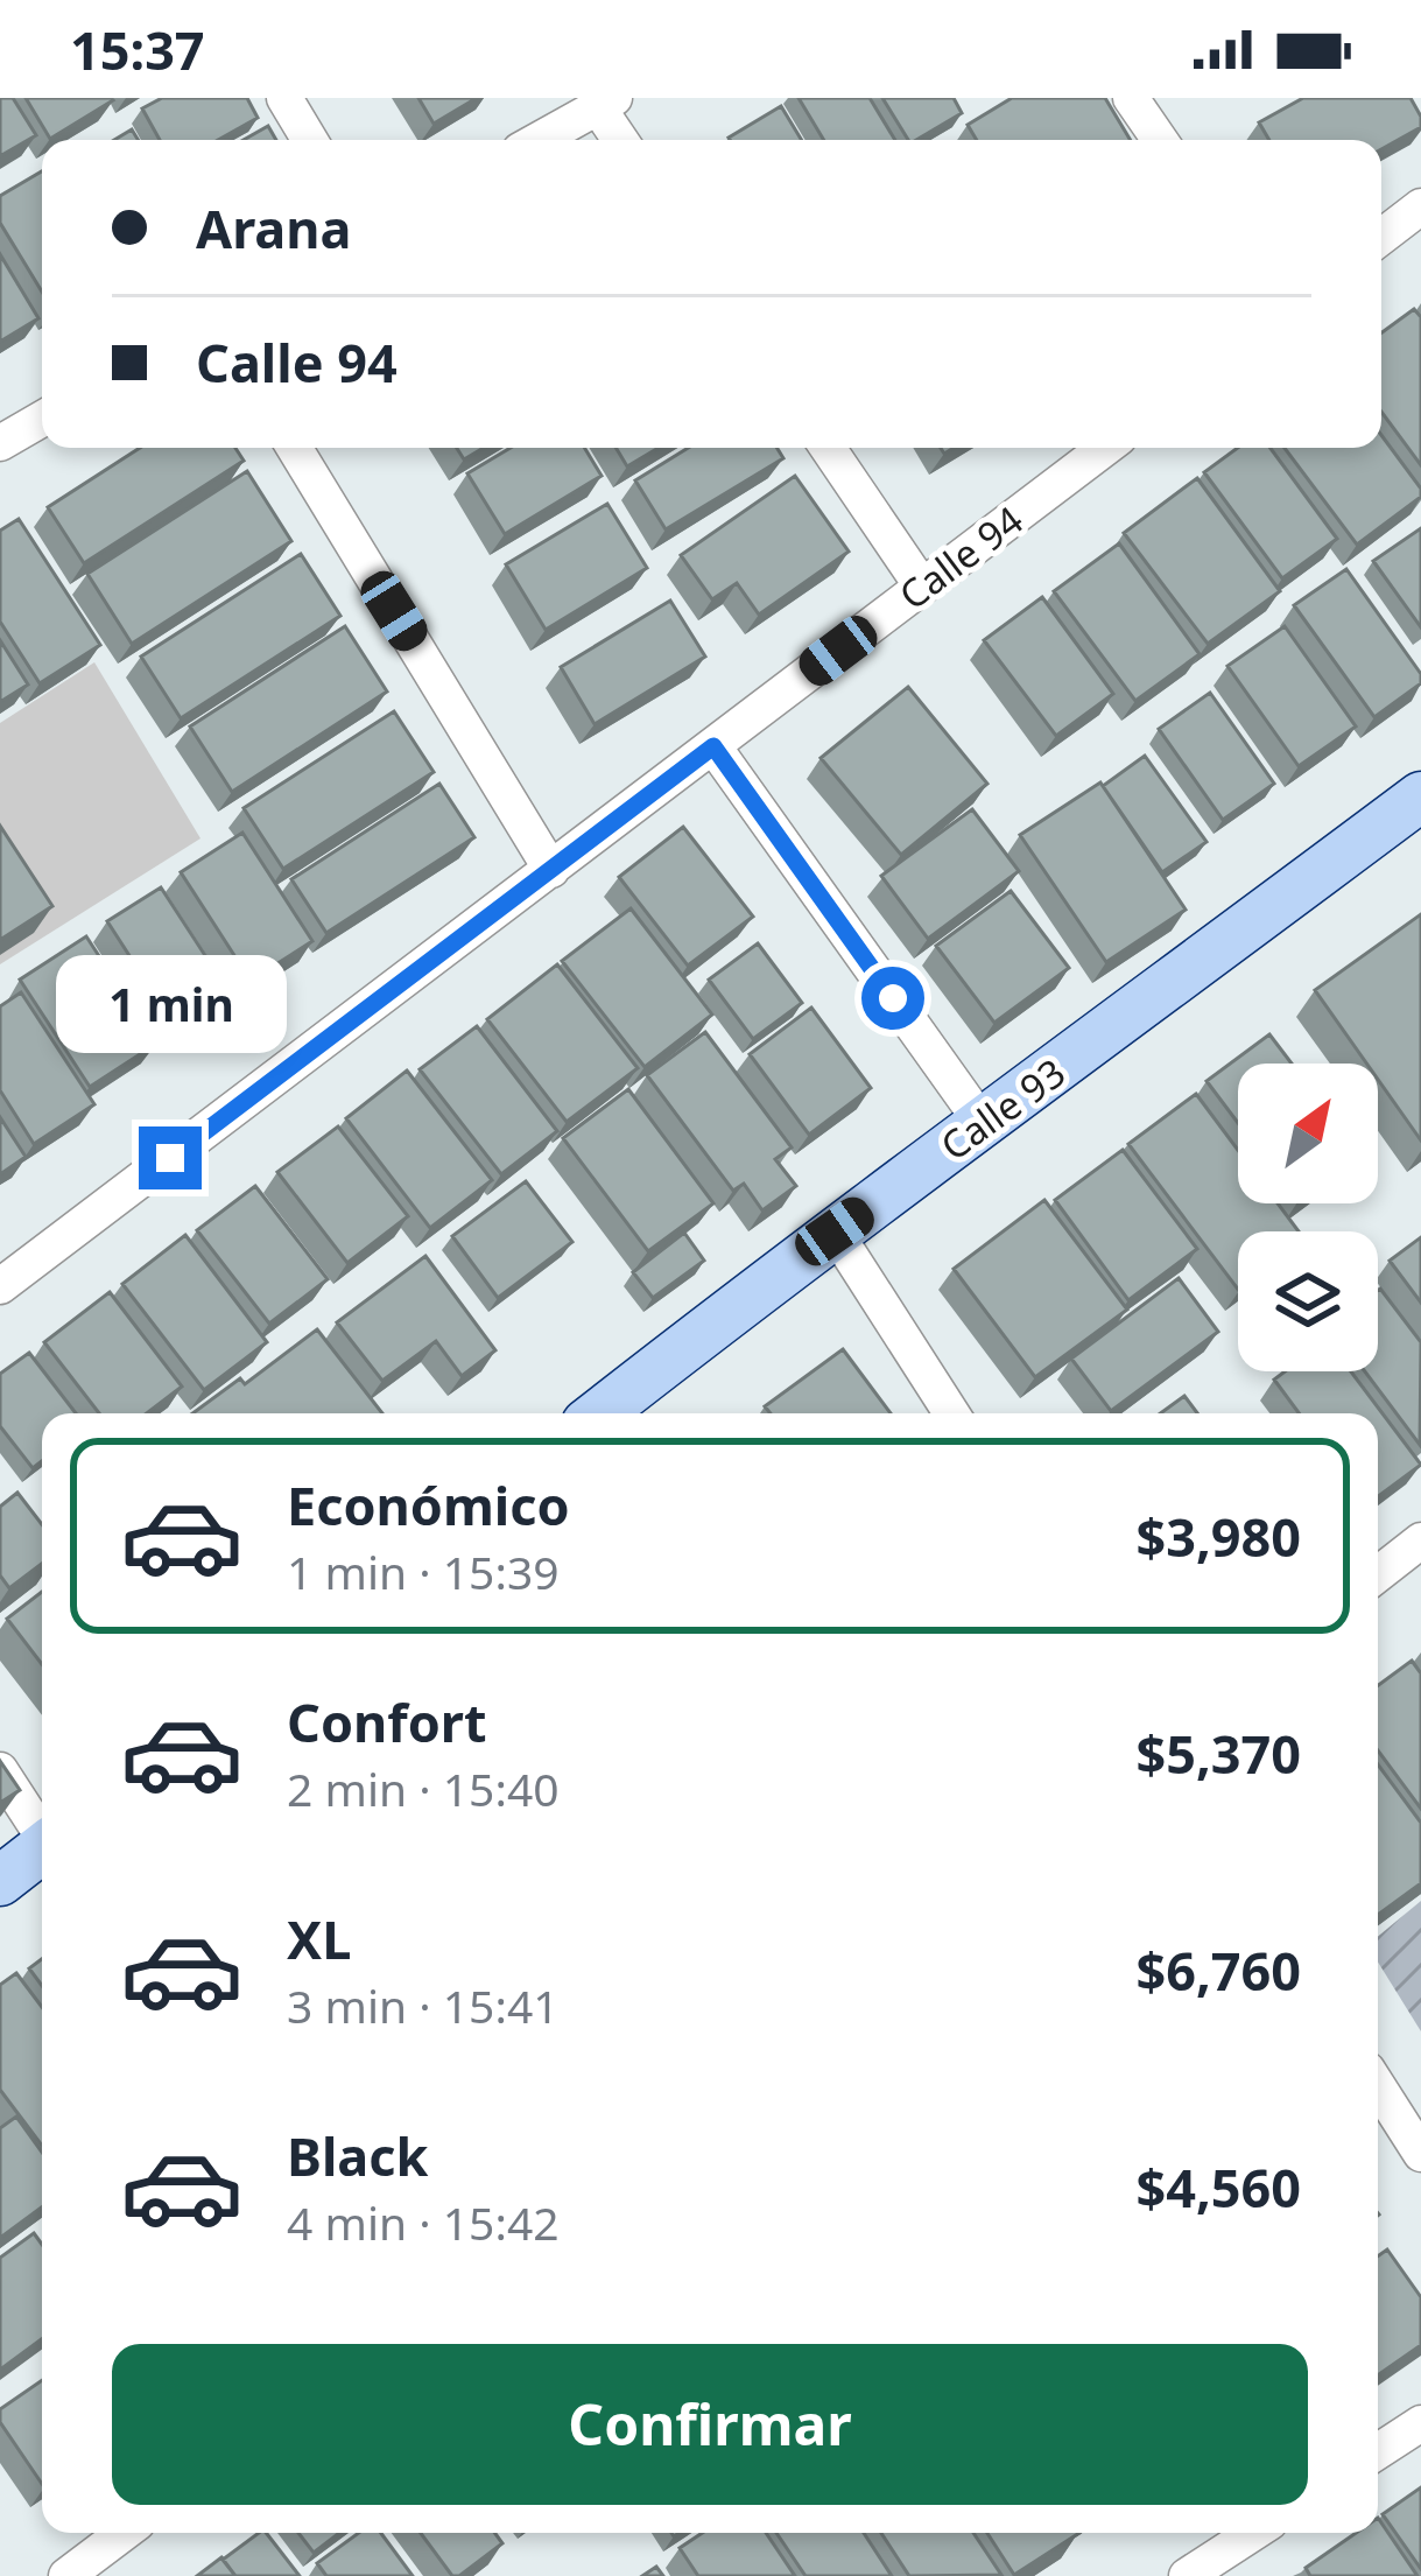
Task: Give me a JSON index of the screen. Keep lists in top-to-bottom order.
{
  "streets": {
    "street": ["Calle 94", "Calle 93"]
  },
  "north": "top right",
  "page": {
    "status": "15:37",
    "banner": ["Arana", "Calle 94"],
    "bubble": "1 min",
    "list": [
      {
        "name": "Económico",
        "note": "1 min · 15:39",
        "value": "$3,980"
      },
      {
        "name": "Confort",
        "note": "2 min · 15:40",
        "value": "$5,370"
      },
      {
        "name": "XL",
        "note": "3 min · 15:41",
        "value": "$6,760"
      },
      {
        "name": "Black",
        "note": "4 min · 15:42",
        "value": "$4,560"
      }
    ],
    "buttons": "Confirmar"
  }
}
